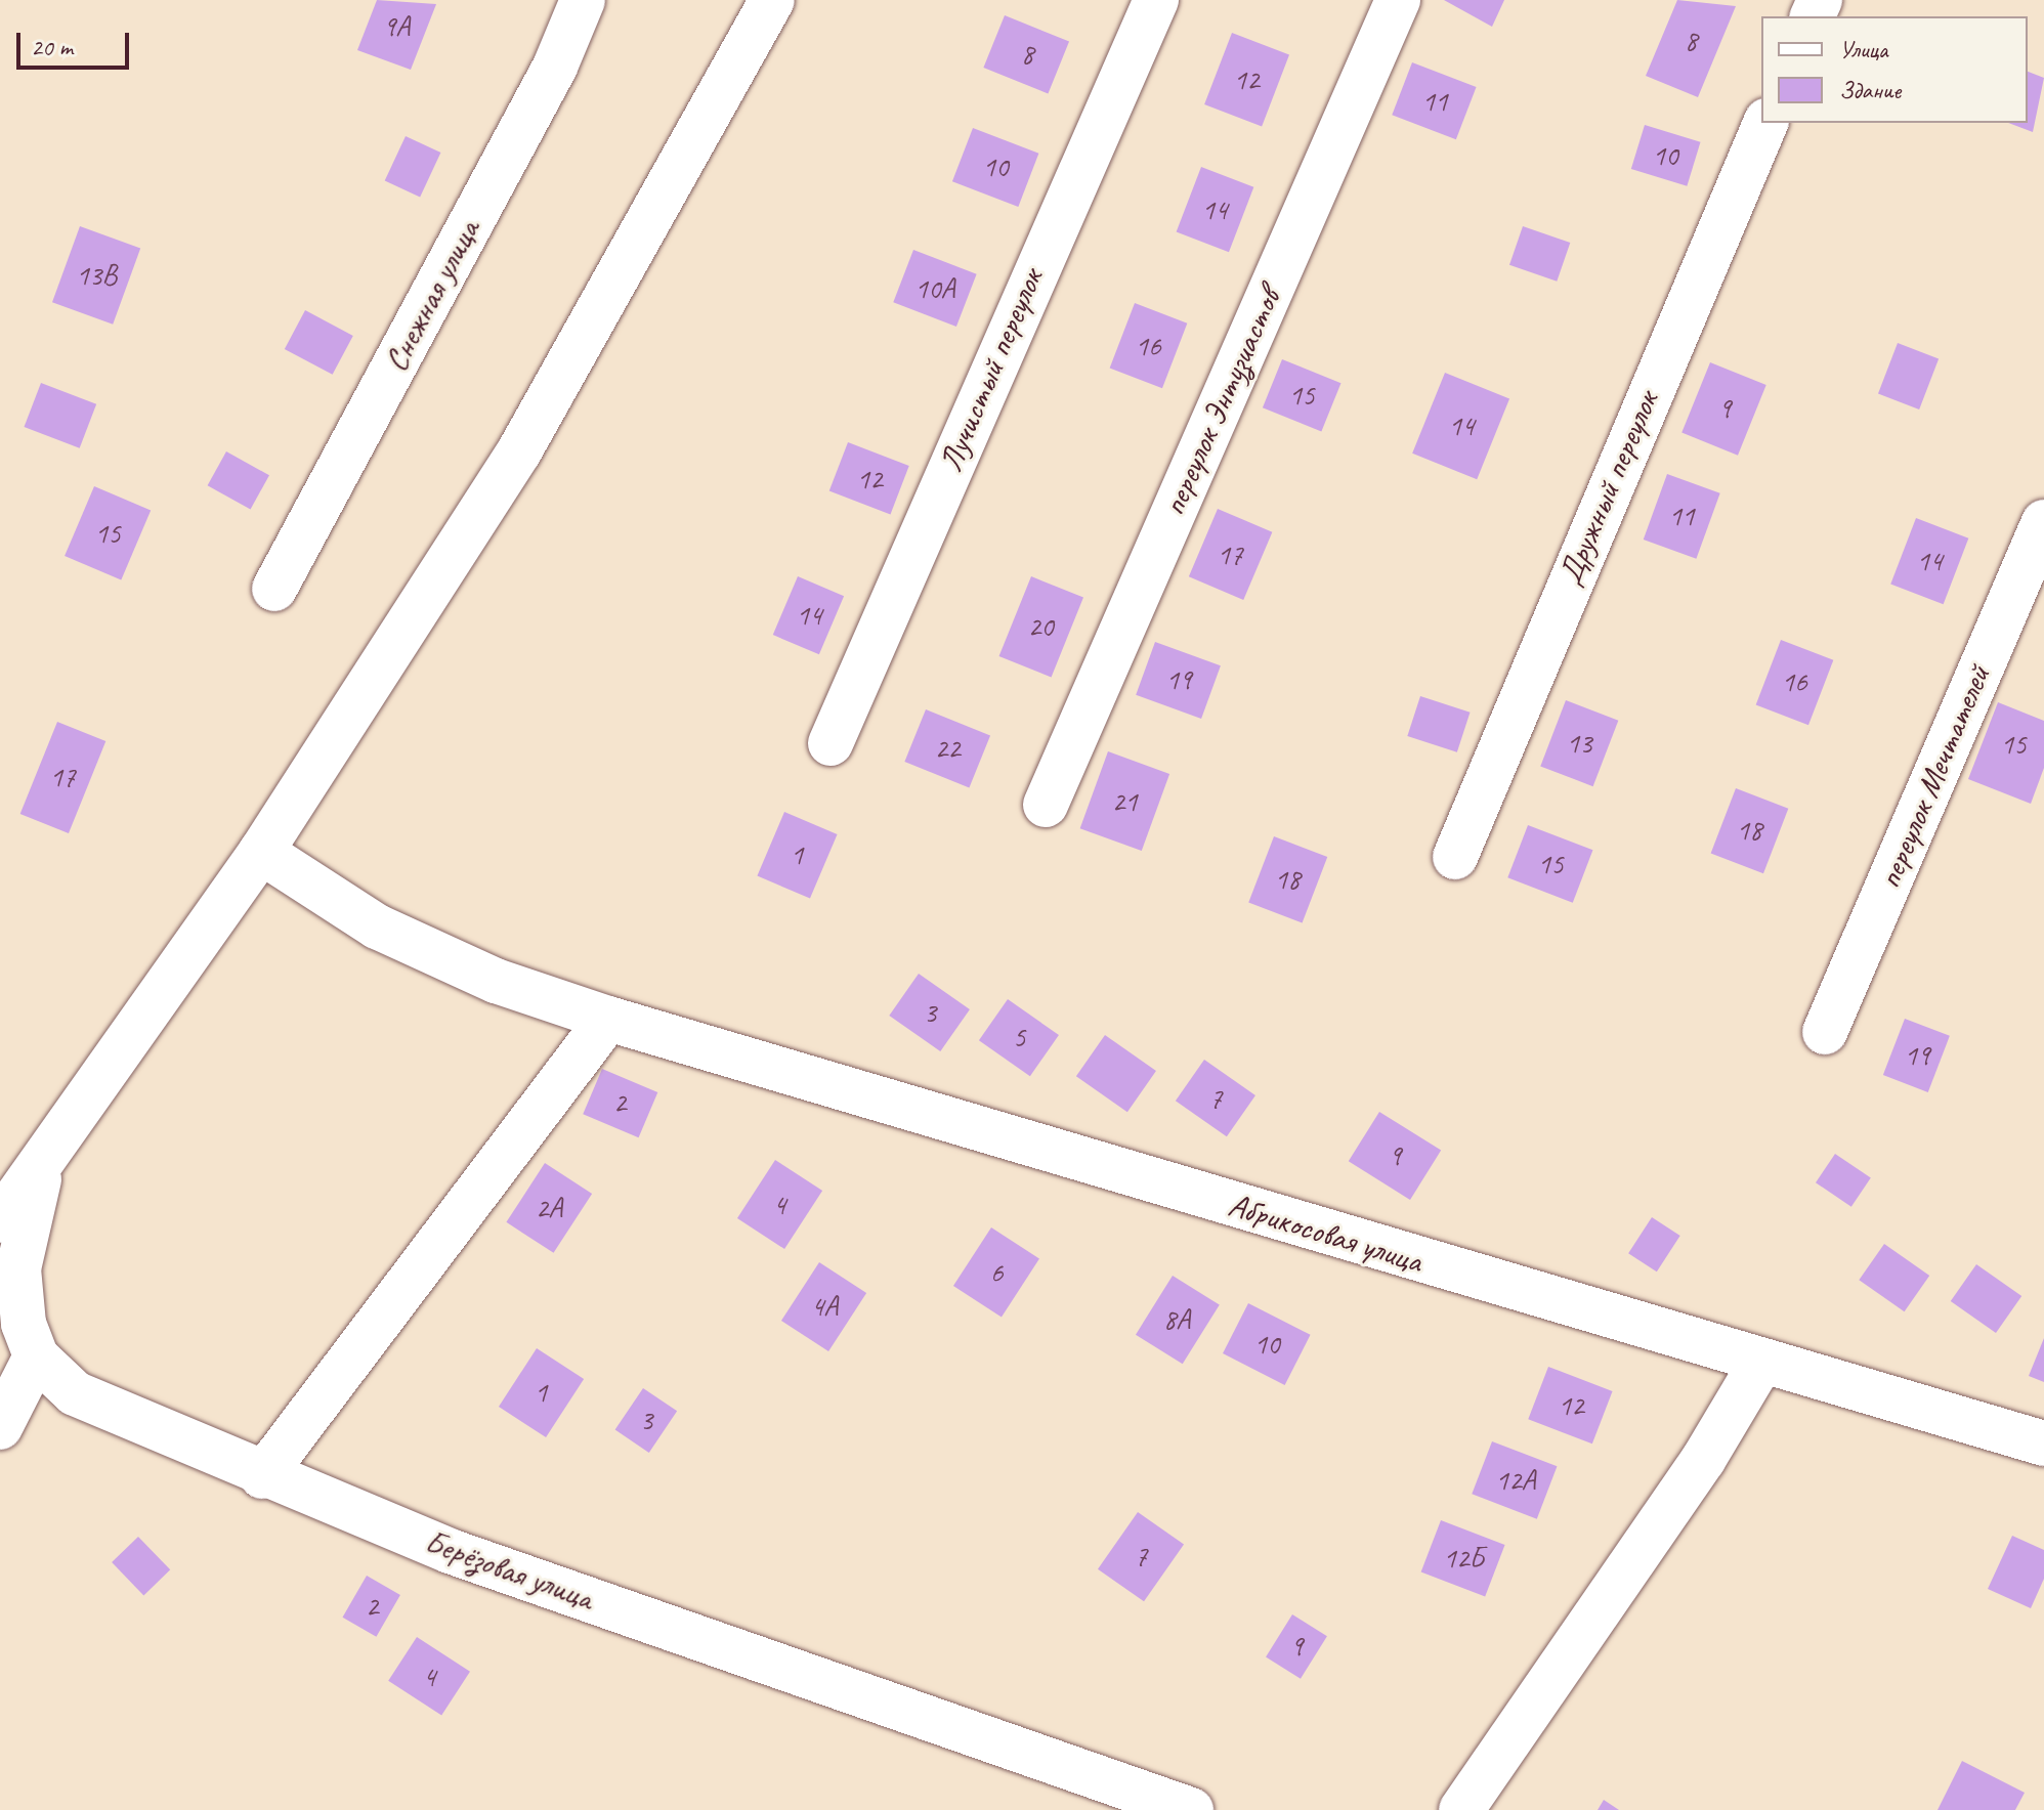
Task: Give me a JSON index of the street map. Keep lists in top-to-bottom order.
{
  "streets": {
    "street": [
      "Снежная улица",
      "Лучистый переулок",
      "переулок Энтузиастов",
      "Дружный переулок",
      "переулок Мечтателей",
      "Абрикосовая улица",
      "Берёзовая улица"
    ]
  },
  "house_numbers": [
    "9А",
    "8",
    "8",
    "12",
    "11",
    "10",
    "10",
    "14",
    "13В",
    "10А",
    "16",
    "15",
    "9",
    "14",
    "12",
    "11",
    "15",
    "17",
    "14",
    "14",
    "20",
    "19",
    "16",
    "13",
    "15",
    "22",
    "17",
    "21",
    "18",
    "1",
    "15",
    "18",
    "3",
    "5",
    "19",
    "7",
    "2",
    "9",
    "4",
    "2А",
    "6",
    "4А",
    "8А",
    "10",
    "1",
    "12",
    "3",
    "12А",
    "7",
    "12Б",
    "2",
    "9",
    "4"
  ],
  "legend": ["Улица", "Здание"],
  "scale_bar": "20 m"
}
